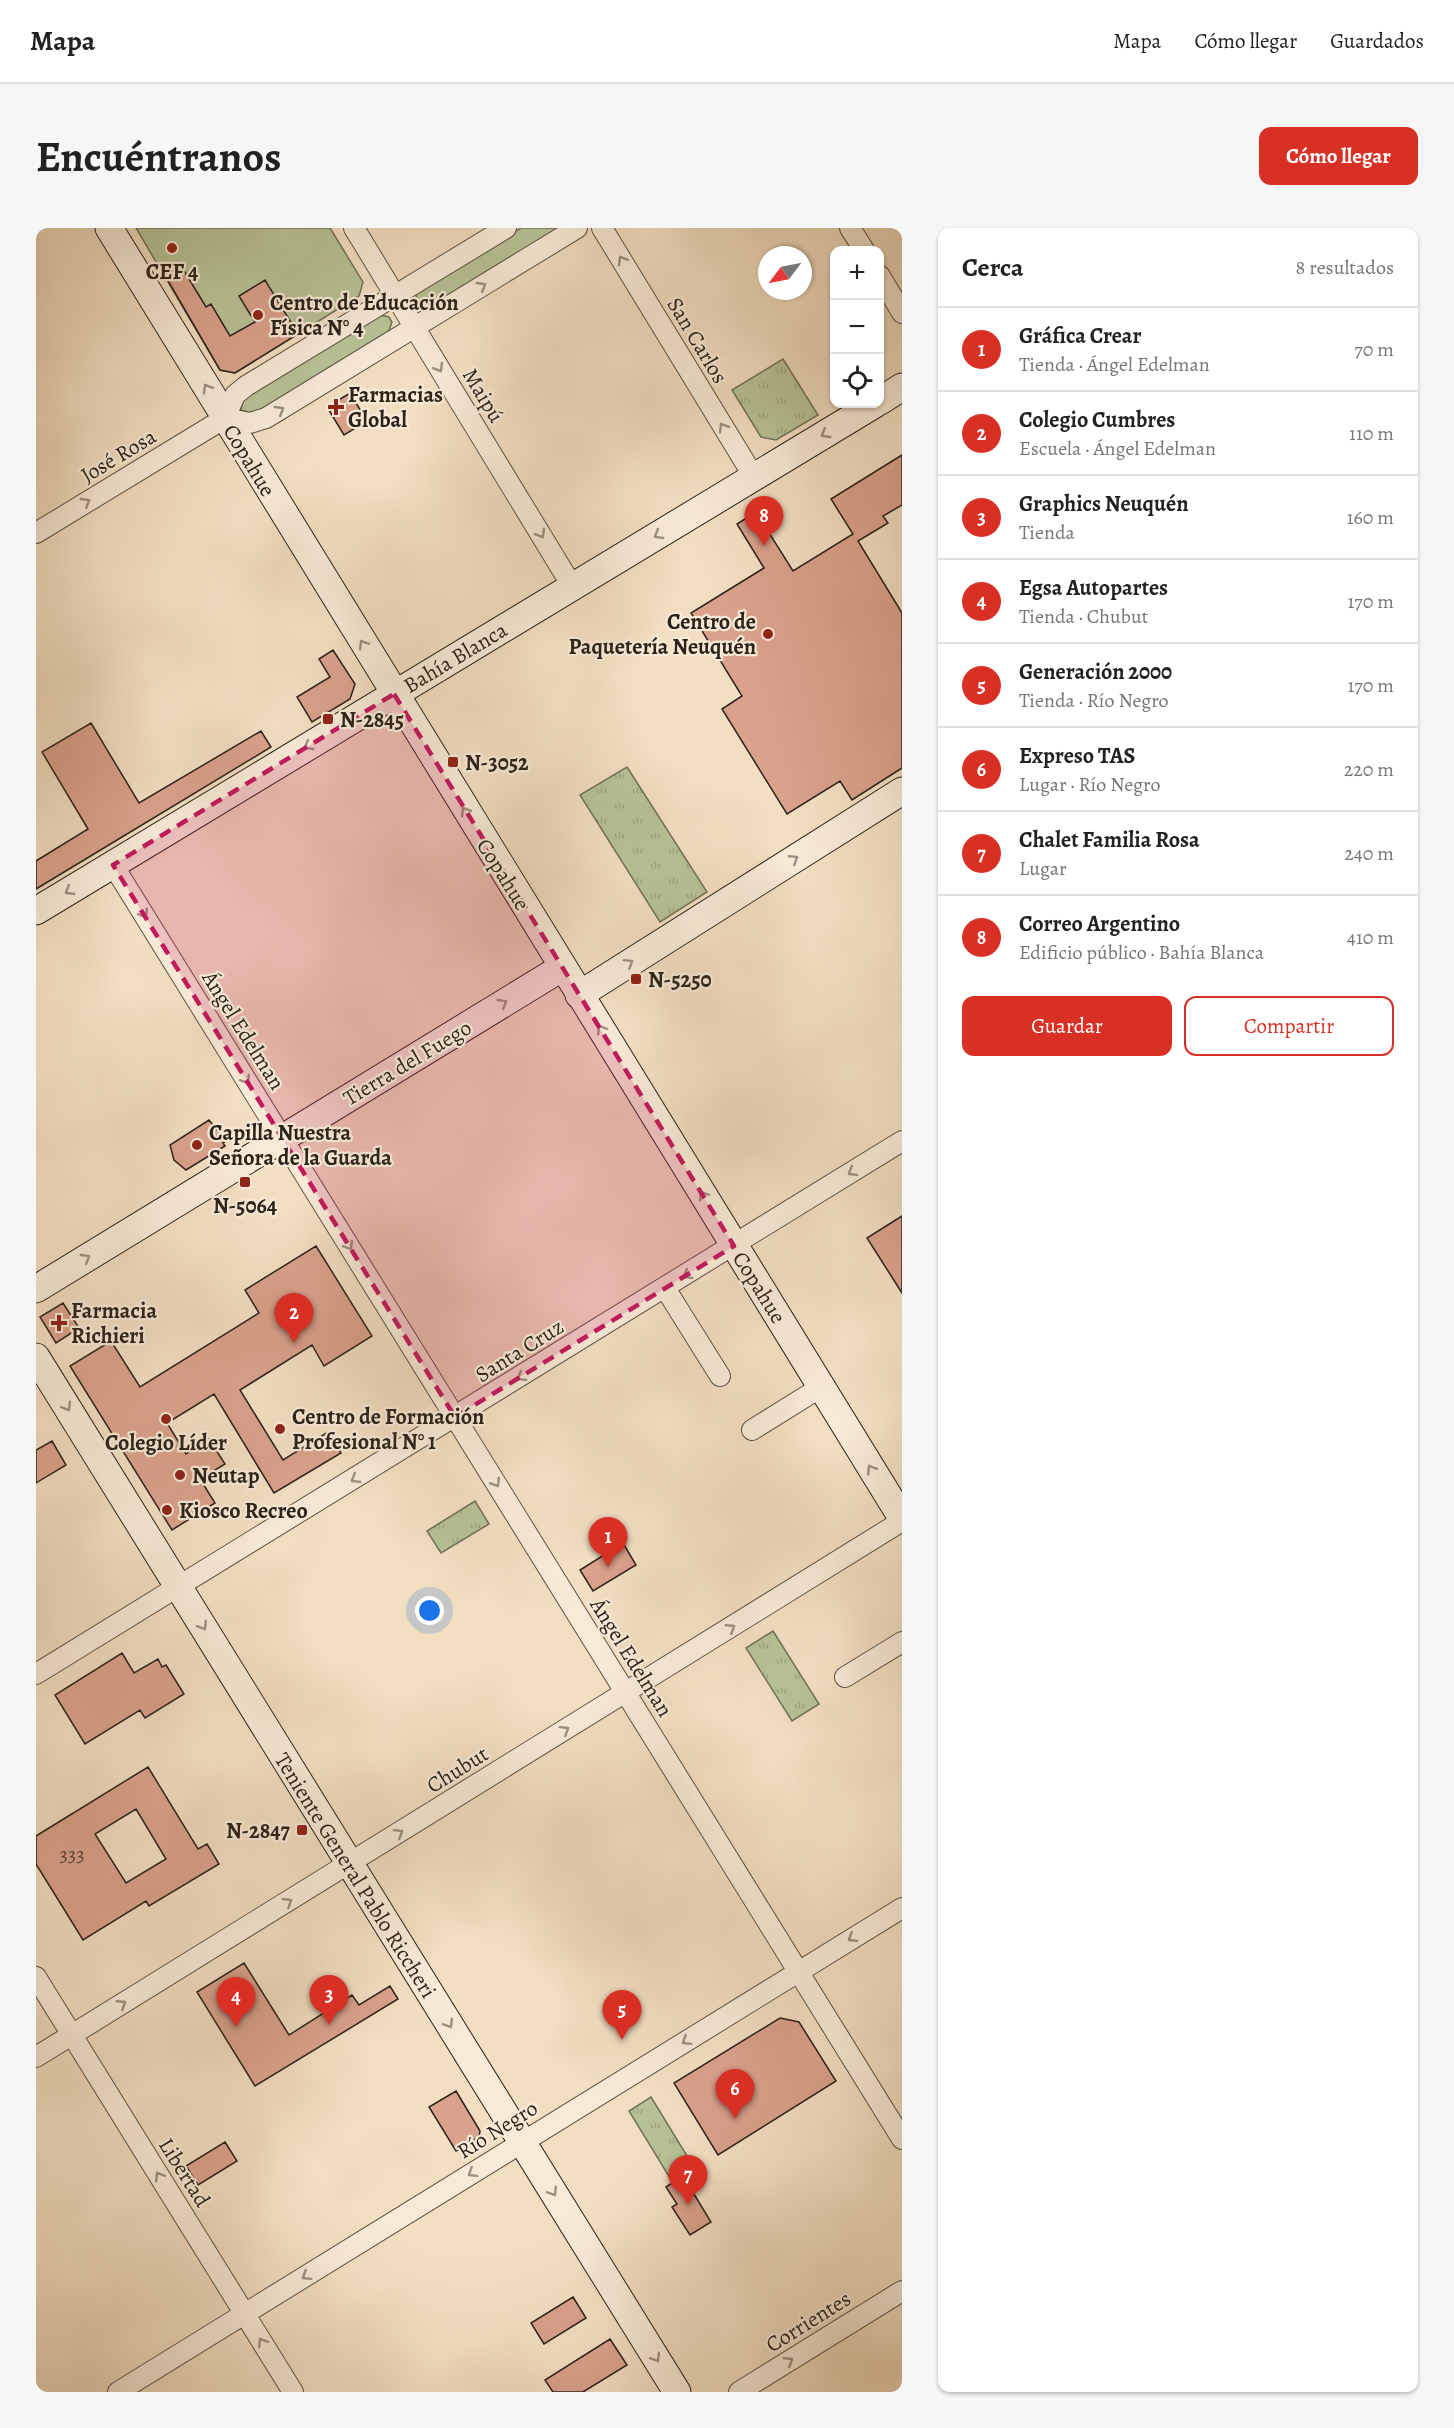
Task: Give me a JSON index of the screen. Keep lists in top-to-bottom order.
{
  "streets": {
    "street": [
      "San Carlos",
      "Maipú",
      "José Rosa",
      "Copahue",
      "Bahía Blanca",
      "Ángel Edelman",
      "Tierra del Fuego",
      "Santa Cruz",
      "Chubut",
      "Teniente General Pablo Riccheri",
      "Río Negro",
      "Libertad",
      "Corrientes"
    ]
  },
  "crossings": [
    ["San Carlos", "Bahía Blanca"],
    ["Maipú", "Bahía Blanca"],
    ["José Rosa", "Copahue"],
    ["Copahue", "Bahía Blanca"],
    ["Copahue", "Tierra del Fuego"],
    ["Copahue", "Santa Cruz"],
    ["Copahue", "Chubut"],
    ["Bahía Blanca", "Ángel Edelman"],
    ["Ángel Edelman", "Tierra del Fuego"],
    ["Ángel Edelman", "Santa Cruz"],
    ["Ángel Edelman", "Chubut"],
    ["Ángel Edelman", "Río Negro"],
    ["Santa Cruz", "Teniente General Pablo Riccheri"],
    ["Chubut", "Teniente General Pablo Riccheri"],
    ["Chubut", "Libertad"],
    ["Teniente General Pablo Riccheri", "Río Negro"],
    ["Río Negro", "Libertad"]
  ],
  "one_way": [
    "San Carlos",
    "Maipú",
    "José Rosa",
    "Copahue",
    "Bahía Blanca",
    "Ángel Edelman",
    "Tierra del Fuego",
    "Santa Cruz",
    "Chubut",
    "Teniente General Pablo Riccheri",
    "Río Negro",
    "Libertad",
    "Corrientes"
  ],
  "places": {
    "other": [
      "CEF 4",
      "Centro de Educación Física N° 4",
      "Centro de Paquetería Neuquén",
      "Capilla Nuestra Señora de la Guarda",
      "Colegio Líder",
      "Centro de Formación Profesional N° 1",
      "Neutap",
      "Kiosco Recreo"
    ],
    "health": ["Farmacias Global", "Farmacia Richieri"],
    "transit": [
      "N-2845",
      "N-3052",
      "N-5250",
      "N-5064",
      "N-2847"
    ]
  },
  "house_numbers": ["333"],
  "north": "bottom left",
  "page": {
    "header": "Mapa",
    "nav": ["Mapa", "Cómo llegar", "Guardados"],
    "buttons": [
      "Cómo llegar",
      ["Guardar", "Compartir"]
    ],
    "title": "Encuéntranos",
    "heading": ["Cerca", "8 resultados"],
    "map_buttons": ["+", "−"],
    "list": [
      {
        "mark": "1",
        "name": "Gráfica Crear",
        "note": "Tienda · Ángel Edelman",
        "value": "70 m"
      },
      {
        "mark": "2",
        "name": "Colegio Cumbres",
        "note": "Escuela · Ángel Edelman",
        "value": "110 m"
      },
      {
        "mark": "3",
        "name": "Graphics Neuquén",
        "note": "Tienda",
        "value": "160 m"
      },
      {
        "mark": "4",
        "name": "Egsa Autopartes",
        "note": "Tienda · Chubut",
        "value": "170 m"
      },
      {
        "mark": "5",
        "name": "Generación 2000",
        "note": "Tienda · Río Negro",
        "value": "170 m"
      },
      {
        "mark": "6",
        "name": "Expreso TAS",
        "note": "Lugar · Río Negro",
        "value": "220 m"
      },
      {
        "mark": "7",
        "name": "Chalet Familia Rosa",
        "note": "Lugar",
        "value": "240 m"
      },
      {
        "mark": "8",
        "name": "Correo Argentino",
        "note": "Edificio público · Bahía Blanca",
        "value": "410 m"
      }
    ],
    "pins": [
      "8",
      "2",
      "1",
      "3",
      "4",
      "5",
      "6",
      "7"
    ]
  }
}
